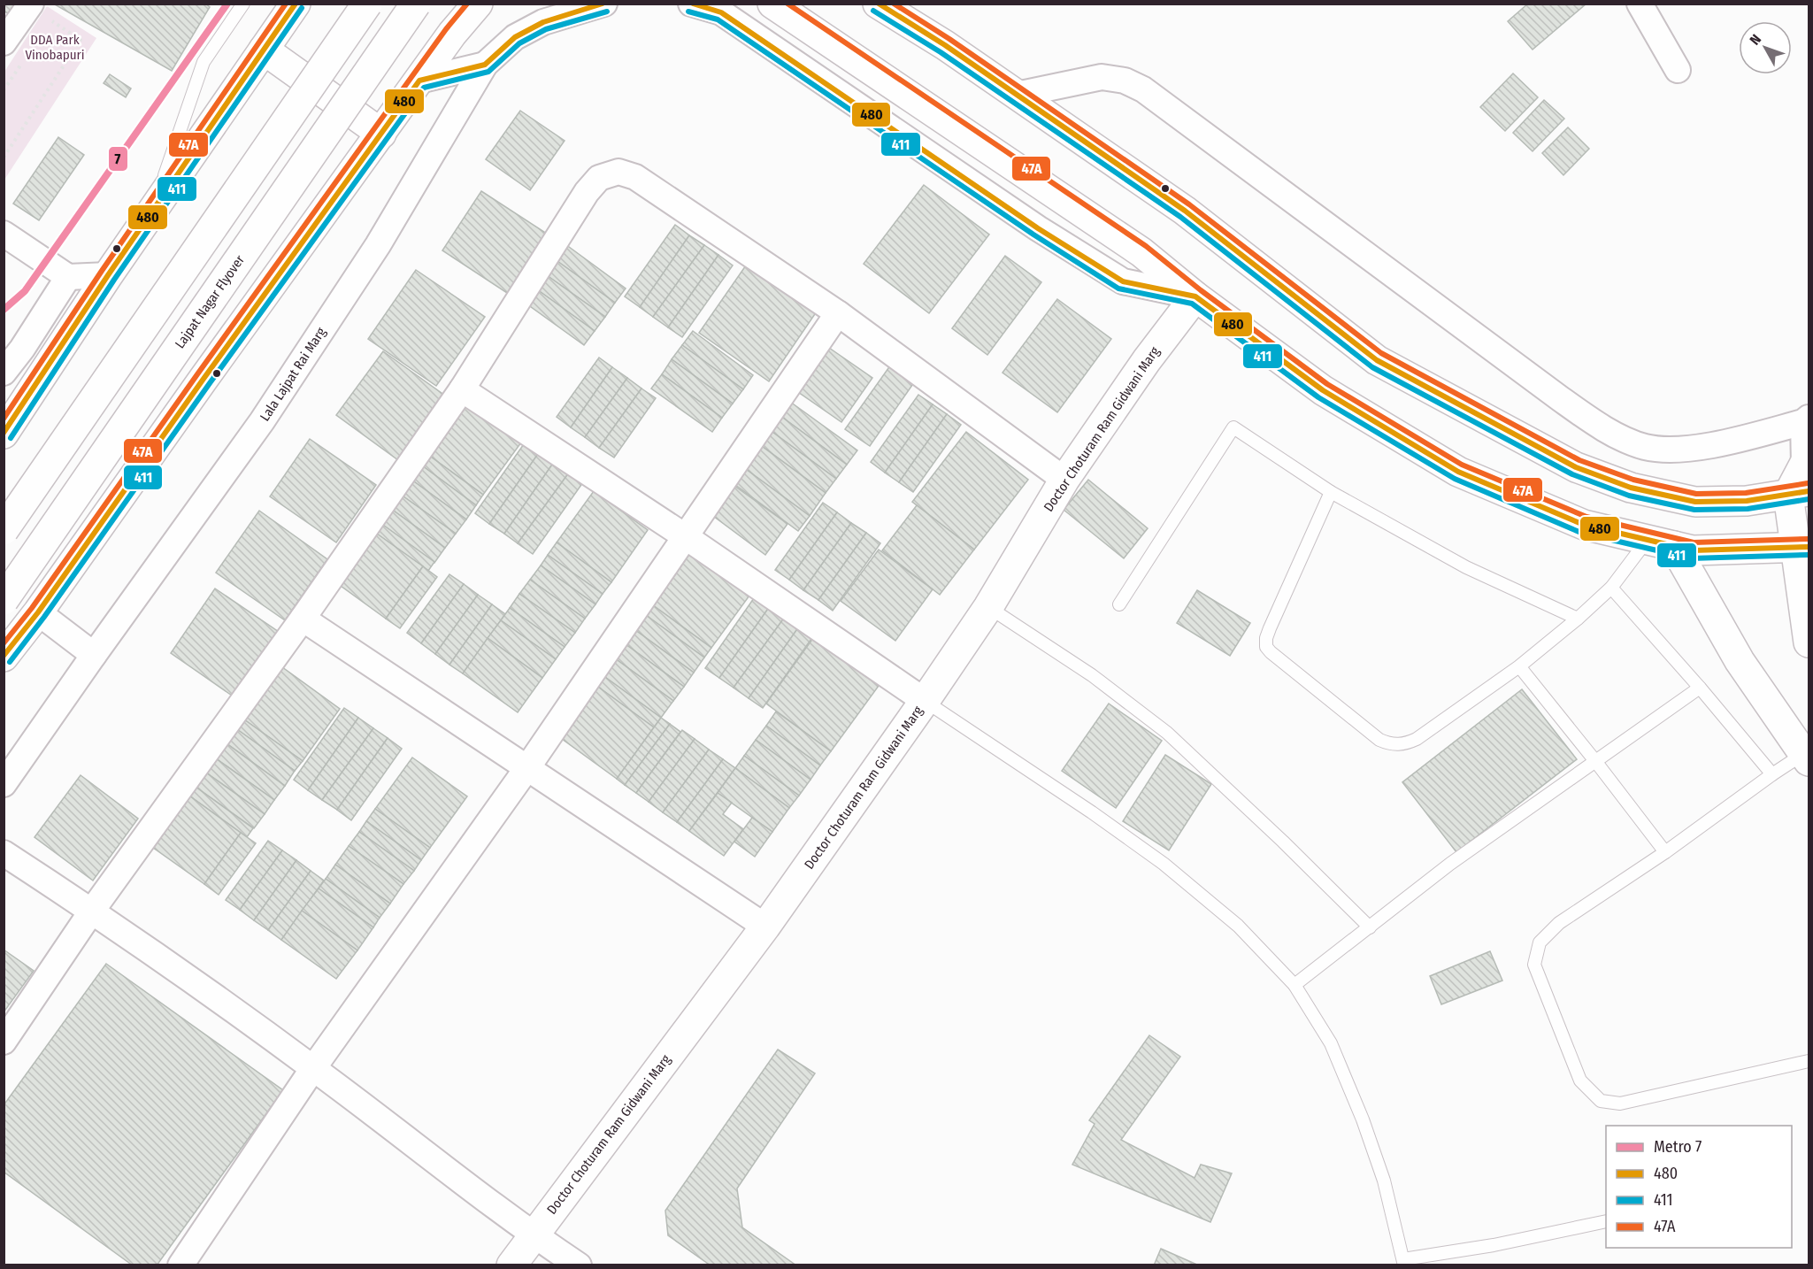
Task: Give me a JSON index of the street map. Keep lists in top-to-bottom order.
{
  "streets": {
    "main road": ["Lajpat Nagar Flyover", "Doctor Choturam Ram Gidwani Marg"],
    "street": ["Lala Lajpat Rai Marg"]
  },
  "parks": ["DDA Park Vinobapuri"],
  "lines": [
    "metro line 7",
    "transit line 480",
    "transit line 47A",
    "transit line 411"
  ],
  "legend": [
    "Metro 7",
    "480",
    "411",
    "47A"
  ],
  "north": "top left"
}
